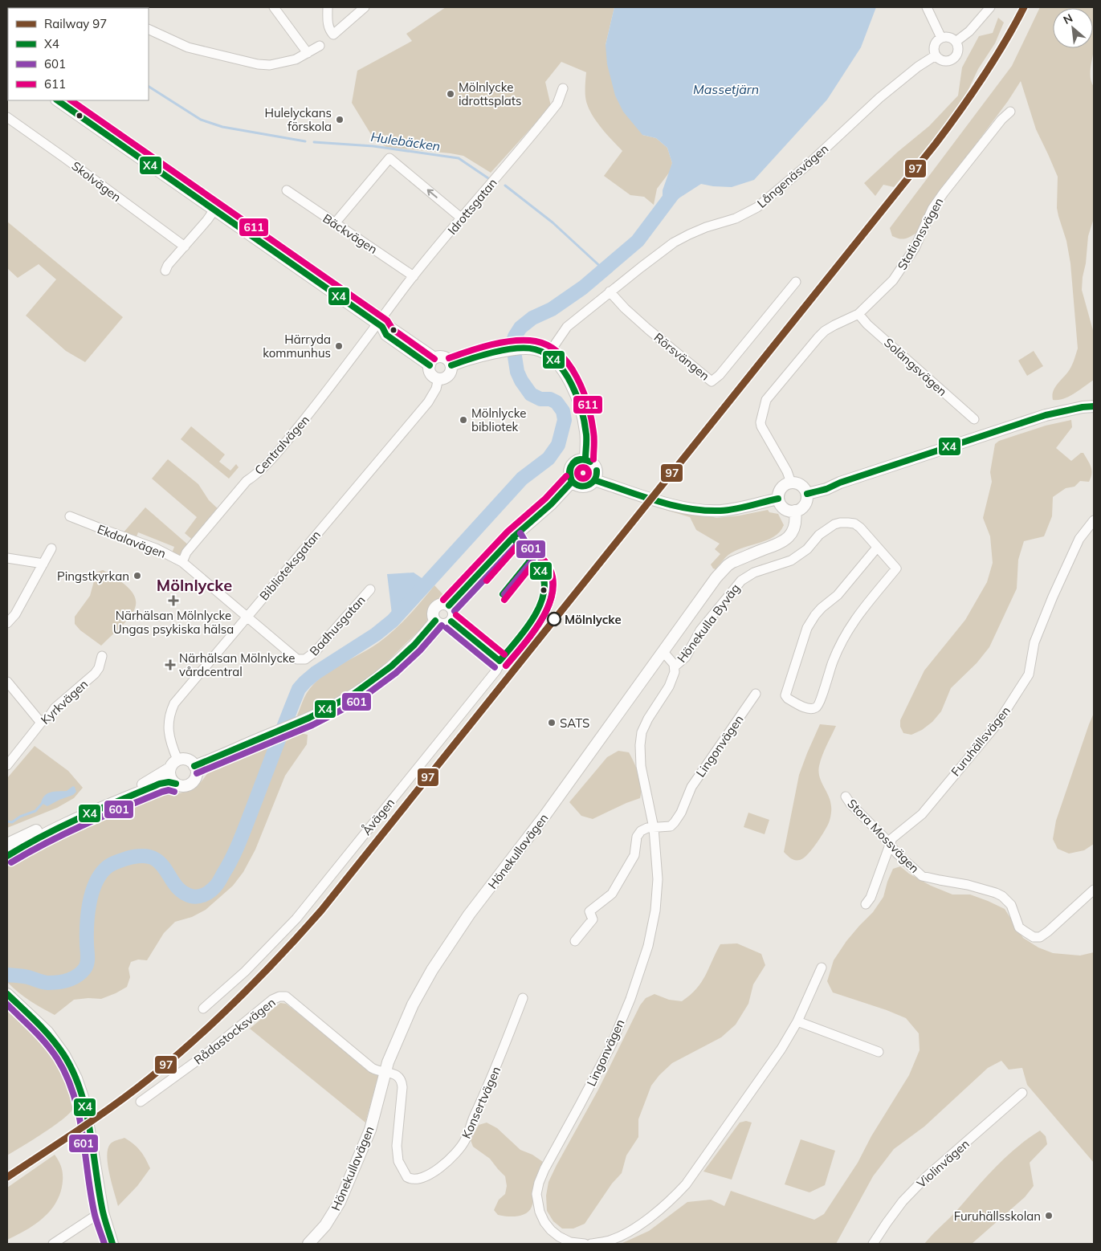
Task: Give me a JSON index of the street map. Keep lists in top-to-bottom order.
{
  "streets": {
    "street": [
      "Långenäsvägen",
      "Skolvägen",
      "Idrottsgatan",
      "Bäckvägen",
      "Stationsvägen",
      "Rörsvängen",
      "Solängsvägen",
      "Centralvägen",
      "Ekdalavägen",
      "Biblioteksgatan",
      "Hönekulla Byväg",
      "Badhusgatan",
      "Kyrkvägen",
      "Furuhällsvägen",
      "Lingonvägen",
      "Åvägen",
      "Stora Mossvägen",
      "Hönekullavägen",
      "Rådastocksvägen",
      "Konsertvägen",
      "Violinvägen"
    ]
  },
  "crossings": [
    ["Långenäsvägen", "Rörsvängen"],
    ["Idrottsgatan", "Bäckvägen"],
    ["Idrottsgatan", "Centralvägen"],
    ["Stationsvägen", "Solängsvägen"],
    ["Stationsvägen", "Hönekullavägen"],
    ["Centralvägen", "Ekdalavägen"],
    ["Ekdalavägen", "Biblioteksgatan"],
    ["Ekdalavägen", "Badhusgatan"],
    ["Biblioteksgatan", "Badhusgatan"],
    ["Hönekulla Byväg", "Lingonvägen"],
    ["Furuhällsvägen", "Stora Mossvägen"],
    ["Hönekullavägen", "Rådastocksvägen"],
    ["Hönekullavägen", "Konsertvägen"],
    ["Rådastocksvägen", "Konsertvägen"]
  ],
  "districts": ["Mölnlycke"],
  "water": ["Massetjärn", "Hulebäcken"],
  "places": {
    "other": [
      "Mölnlycke idrottsplats",
      "Hulelyckans förskola",
      "Härryda kommunhus",
      "Mölnlycke bibliotek",
      "Pingstkyrkan",
      "Mölnlycke",
      "SATS",
      "Furuhällsskolan"
    ],
    "health": ["Närhälsan Mölnlycke Ungas psykiska hälsa", "Närhälsan Mölnlycke vårdcentral"]
  },
  "lines": [
    "rail line 97",
    "transit line X4",
    "transit line 611",
    "transit line 601"
  ],
  "legend": [
    "Railway 97",
    "X4",
    "601",
    "611"
  ],
  "north": "top left"
}
